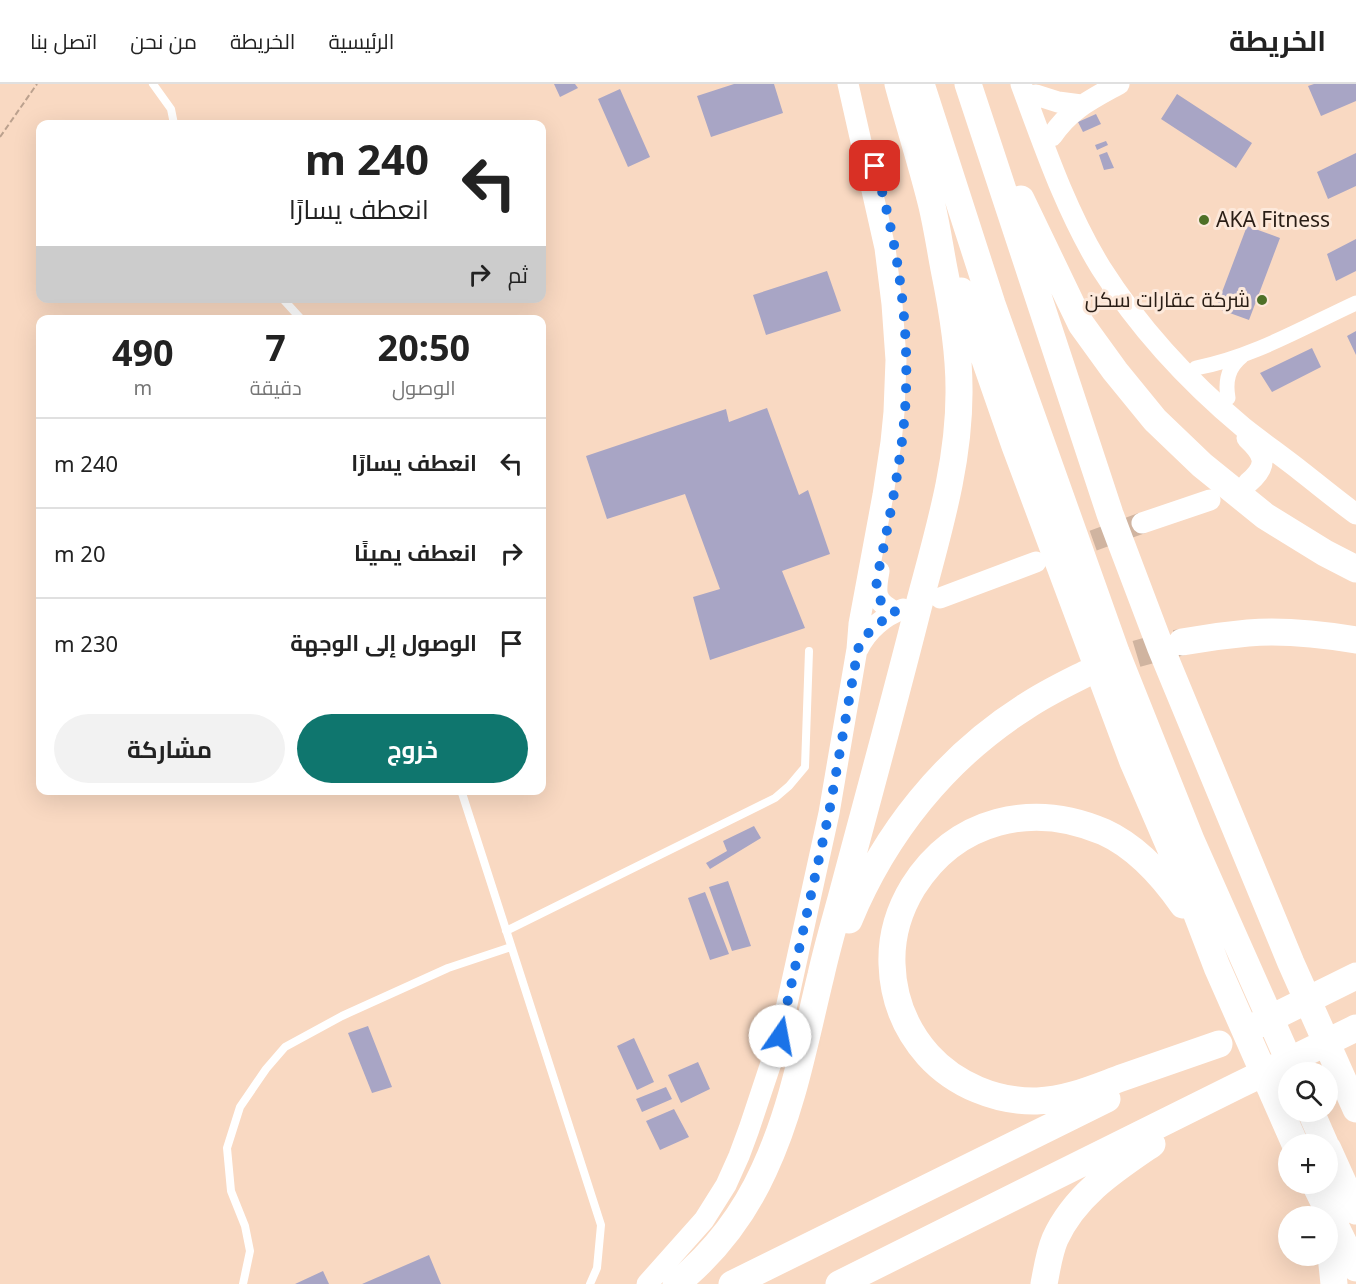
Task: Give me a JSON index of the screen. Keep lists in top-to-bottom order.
{
  "places": ["AKA Fitness", "شركة عقارات سكن"],
  "page": {
    "header": "الخريطة",
    "nav": [
      "الرئيسية",
      "الخريطة",
      "من نحن",
      "اتصل بنا"
    ],
    "turn": ["240 m", "انعطف يسارًا"],
    "then": "ثم",
    "eta": [
      "20:50",
      "الوصول",
      "7",
      "دقيقة",
      "490",
      "m"
    ],
    "list": [
      {
        "name": "انعطف يسارًا",
        "value": "240 m"
      },
      {
        "name": "انعطف يمينًا",
        "value": "20 m"
      },
      {
        "name": "الوصول إلى الوجهة",
        "value": "230 m"
      }
    ],
    "buttons": ["خروج", "مشاركة"],
    "map_buttons": ["+", "−"]
  }
}
